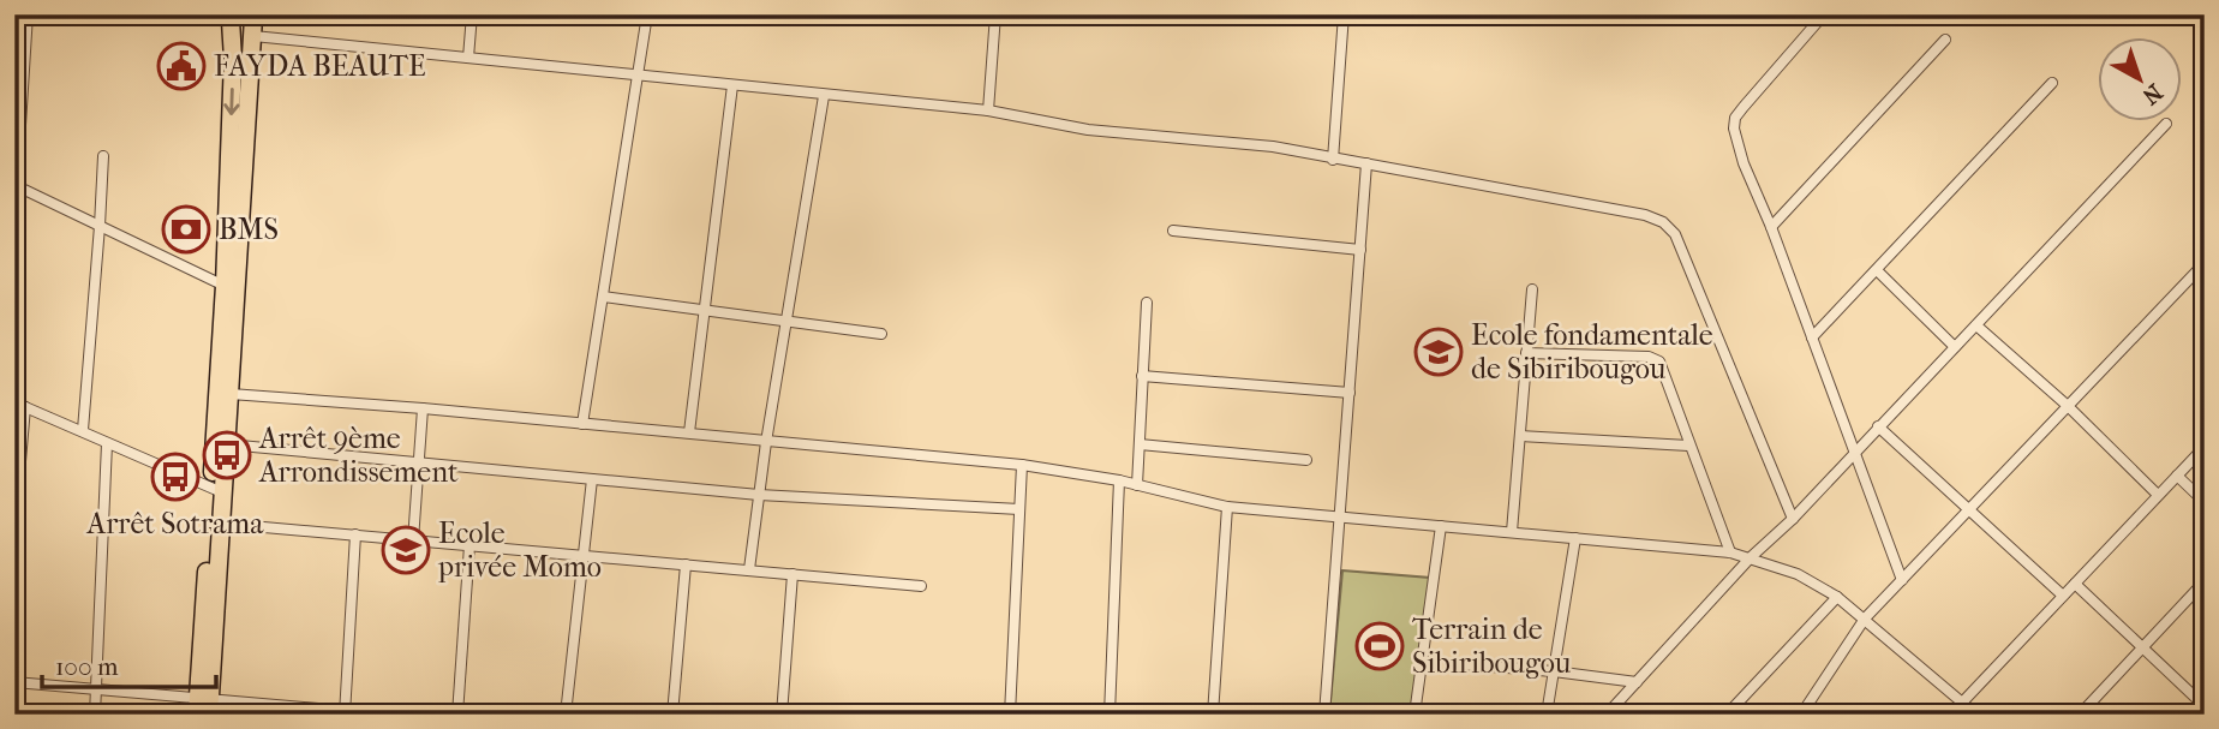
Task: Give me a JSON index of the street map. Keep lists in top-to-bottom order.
{
  "places": {
    "public building": ["FAYDA BEAUTE"],
    "bank": ["BMS"],
    "school or university": ["Ecole fondamentale de Sibiribougou", "Ecole privée Momo"],
    "bus stop": ["Arrêt 9ème Arrondissement", "Arrêt Sotrama"],
    "sports": ["Terrain de Sibiribougou"]
  },
  "scale_bar": "100 m",
  "north": "bottom right"
}
